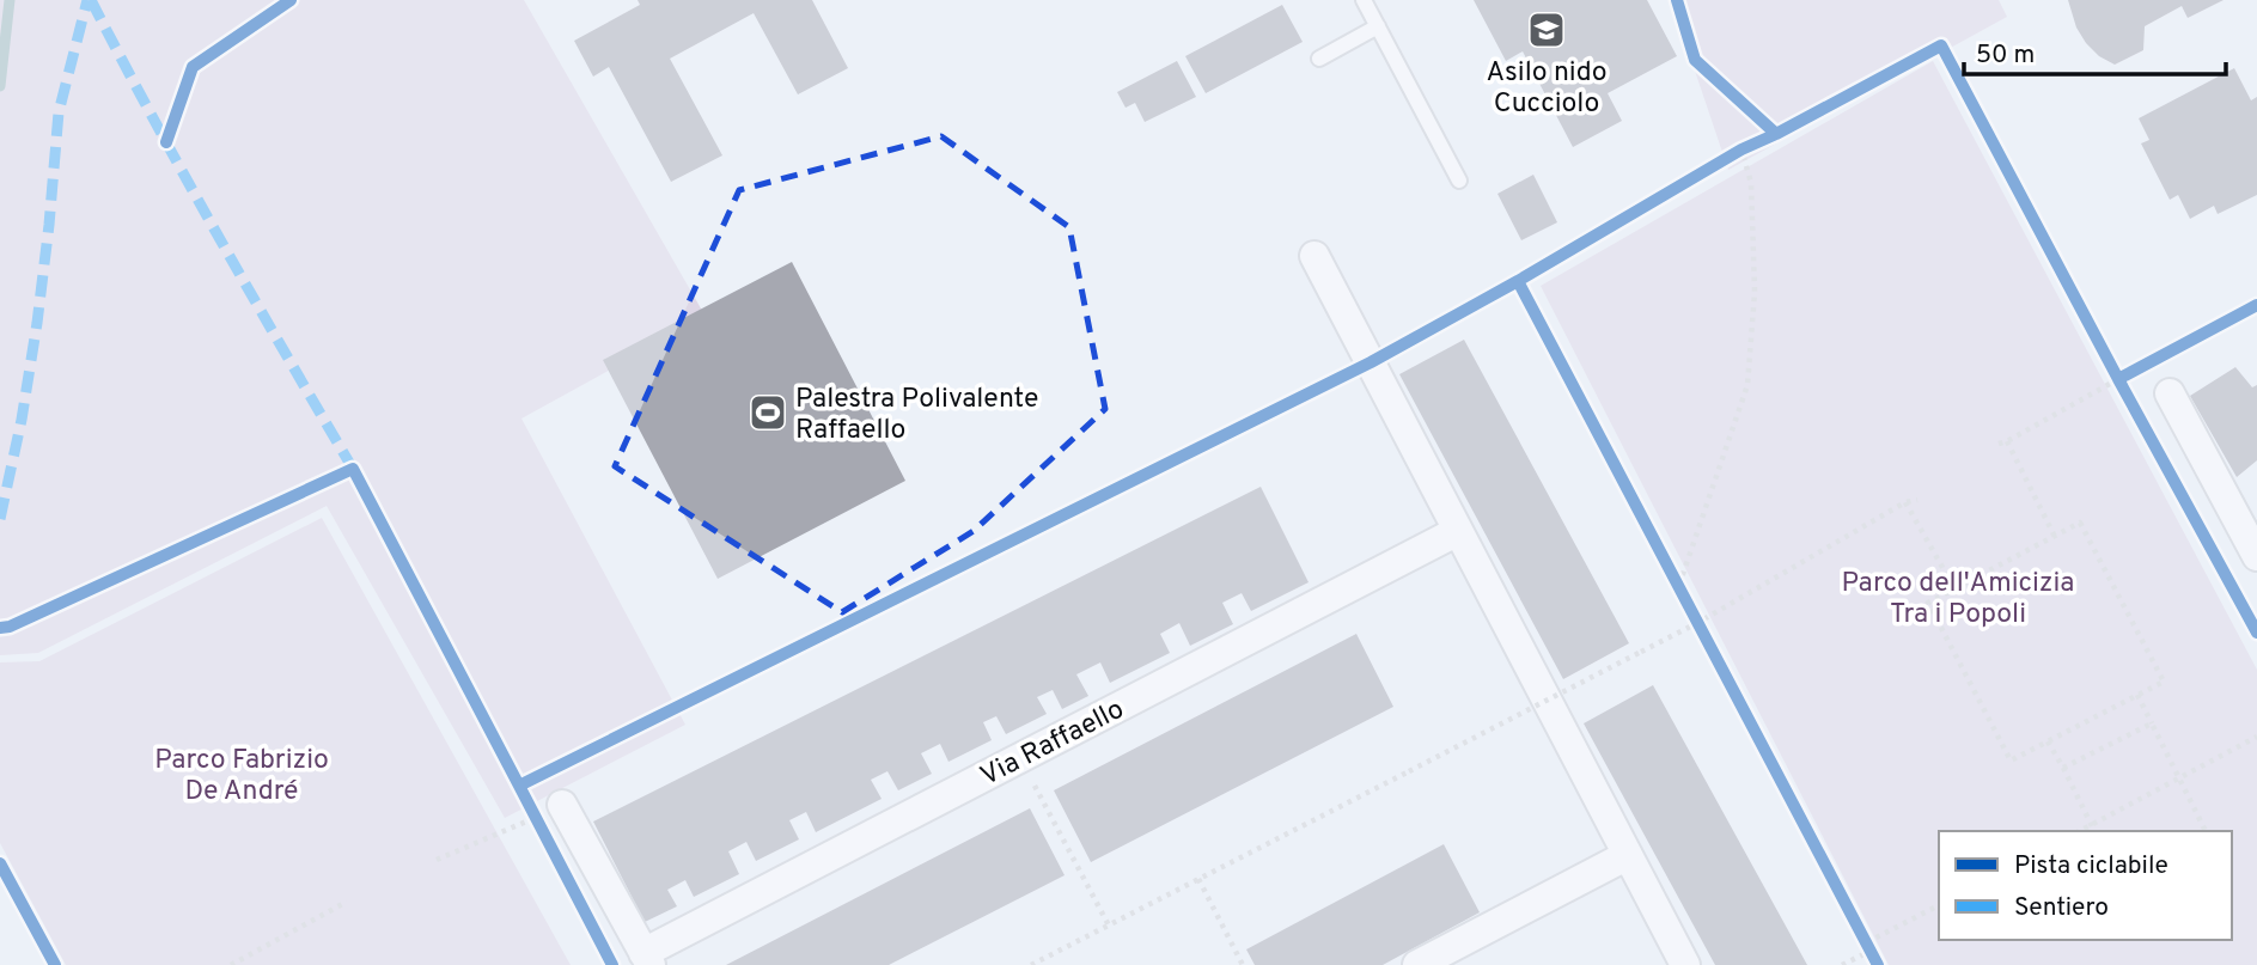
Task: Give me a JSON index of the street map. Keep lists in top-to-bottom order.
{
  "streets": {
    "street": ["Via Raffaello"]
  },
  "parks": ["Parco dell'Amicizia Tra i Popoli", "Parco Fabrizio De André"],
  "places": {
    "school or university": ["Asilo nido Cucciolo"],
    "sports": ["Palestra Polivalente Raffaello"]
  },
  "legend": ["Pista ciclabile", "Sentiero"],
  "scale_bar": "50 m"
}
